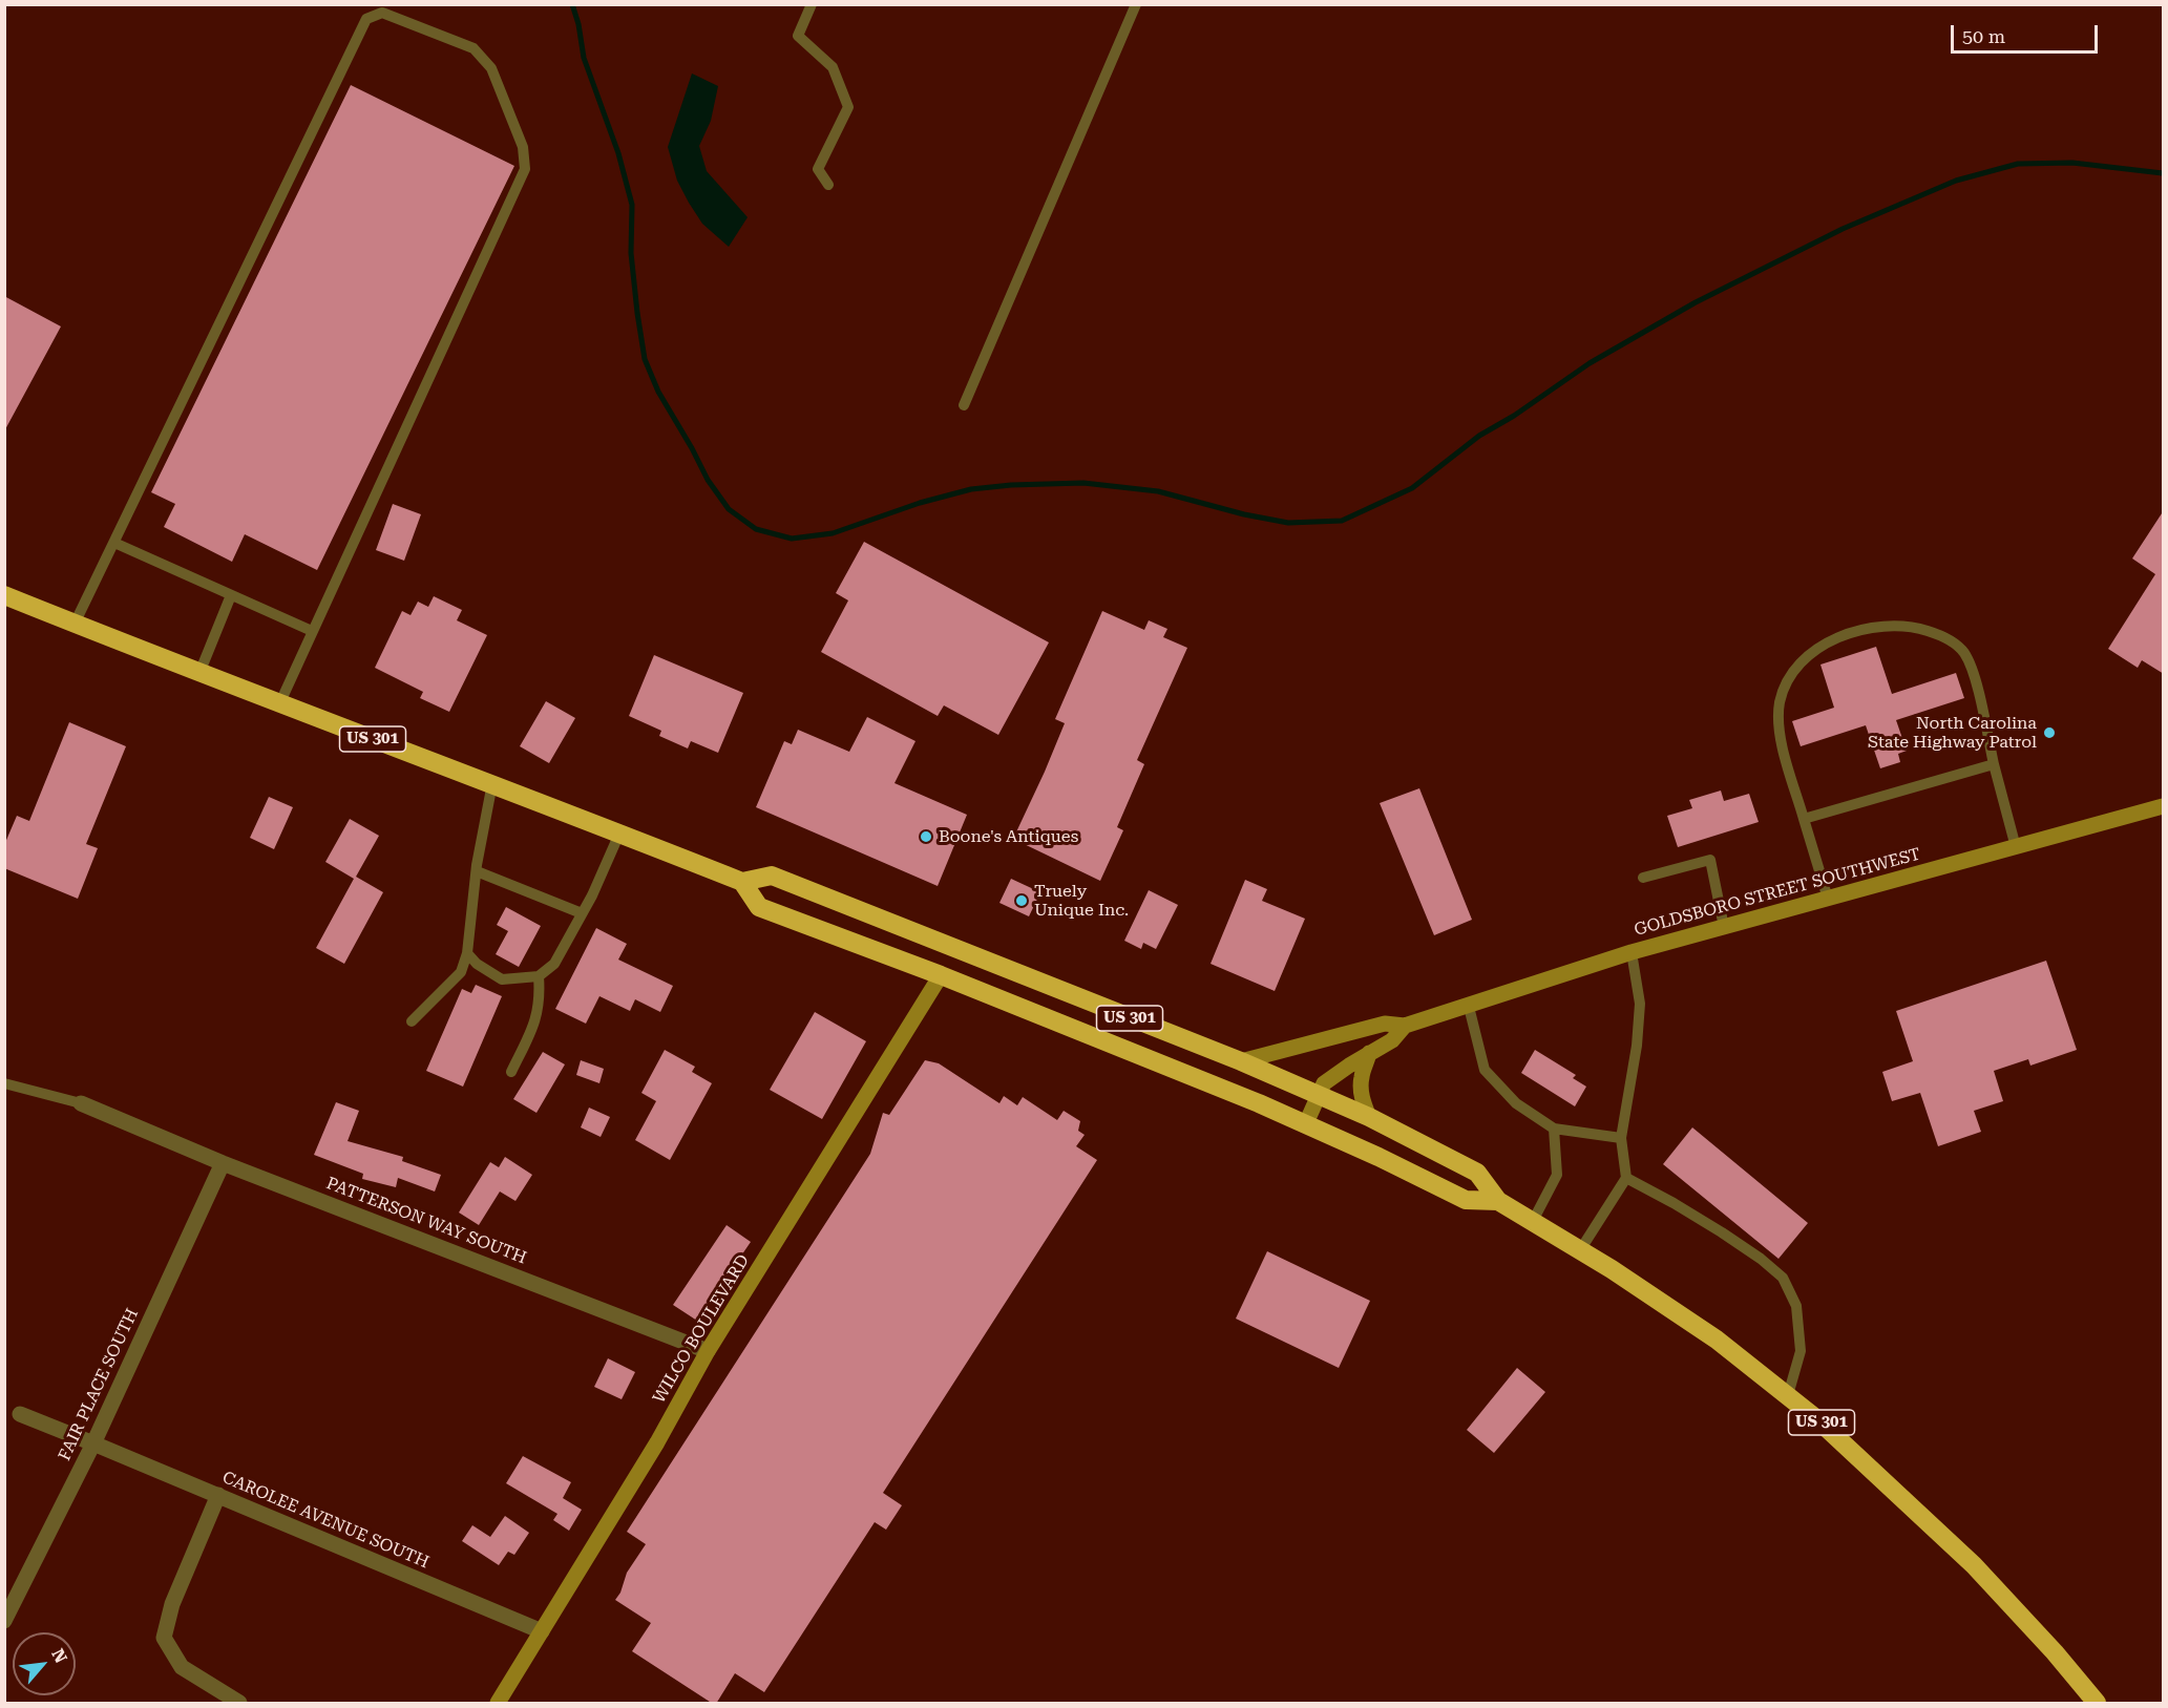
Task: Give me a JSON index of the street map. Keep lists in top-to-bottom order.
{
  "streets": {
    "highway": ["US 301"],
    "street": [
      "GOLDSBORO STREET SOUTHWEST",
      "PATTERSON WAY SOUTH",
      "WILCO BOULEVARD",
      "FAIR PLACE SOUTH",
      "CAROLEE AVENUE SOUTH"
    ]
  },
  "crossings": [
    ["US 301", "GOLDSBORO STREET SOUTHWEST"],
    ["US 301", "WILCO BOULEVARD"],
    ["PATTERSON WAY SOUTH", "WILCO BOULEVARD"],
    ["PATTERSON WAY SOUTH", "FAIR PLACE SOUTH"],
    ["WILCO BOULEVARD", "CAROLEE AVENUE SOUTH"],
    ["FAIR PLACE SOUTH", "CAROLEE AVENUE SOUTH"]
  ],
  "places": ["North Carolina State Highway Patrol", "Boone's Antiques", "Truely Unique Inc."],
  "scale_bar": "50 m",
  "north": "top right"
}
